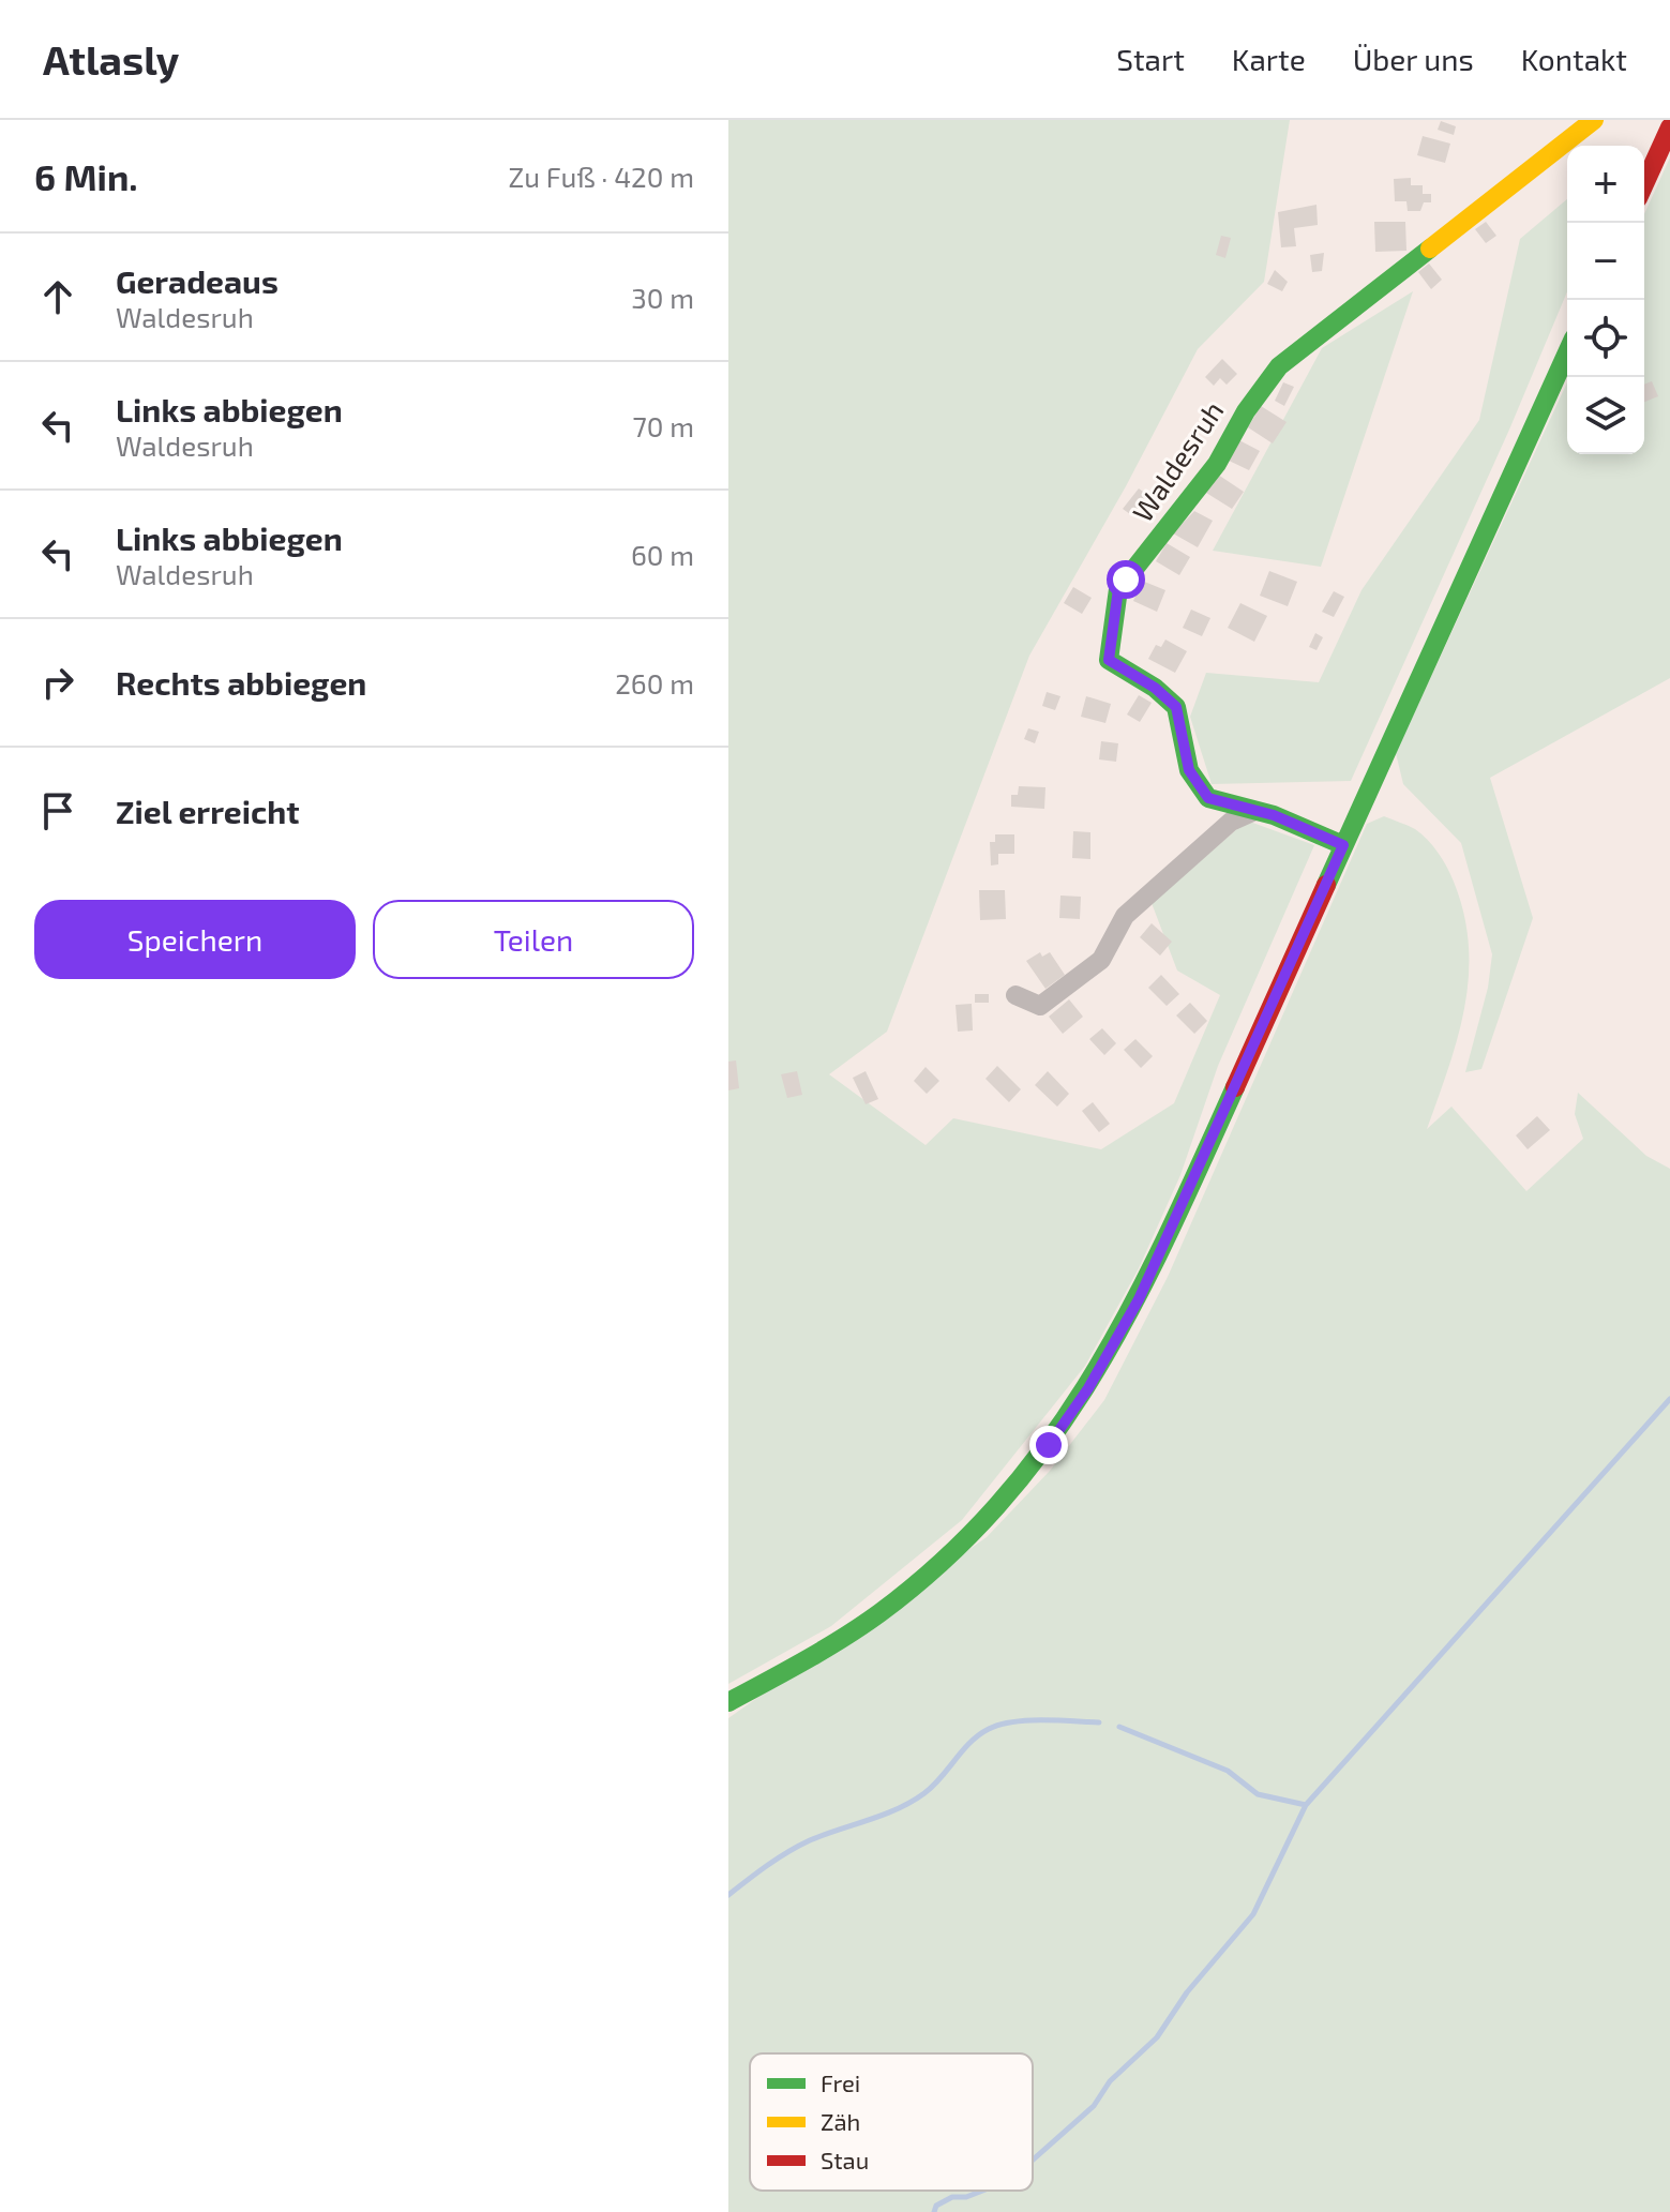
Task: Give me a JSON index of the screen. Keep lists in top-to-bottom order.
{
  "streets": {
    "main road": ["Waldesruh"]
  },
  "legend": ["Frei", "Zäh", "Stau"],
  "page": {
    "header": "Atlasly",
    "nav": [
      "Start",
      "Karte",
      "Über uns",
      "Kontakt"
    ],
    "heading": ["6 Min.", "Zu Fuß · 420 m"],
    "map_buttons": ["+", "−"],
    "list": [
      ["Geradeaus", "Waldesruh", "30 m"],
      ["Links abbiegen", "Waldesruh", "70 m"],
      ["Links abbiegen", "Waldesruh", "60 m"],
      ["Rechts abbiegen", "260 m"],
      "Ziel erreicht"
    ],
    "buttons": ["Speichern", "Teilen"]
  }
}
